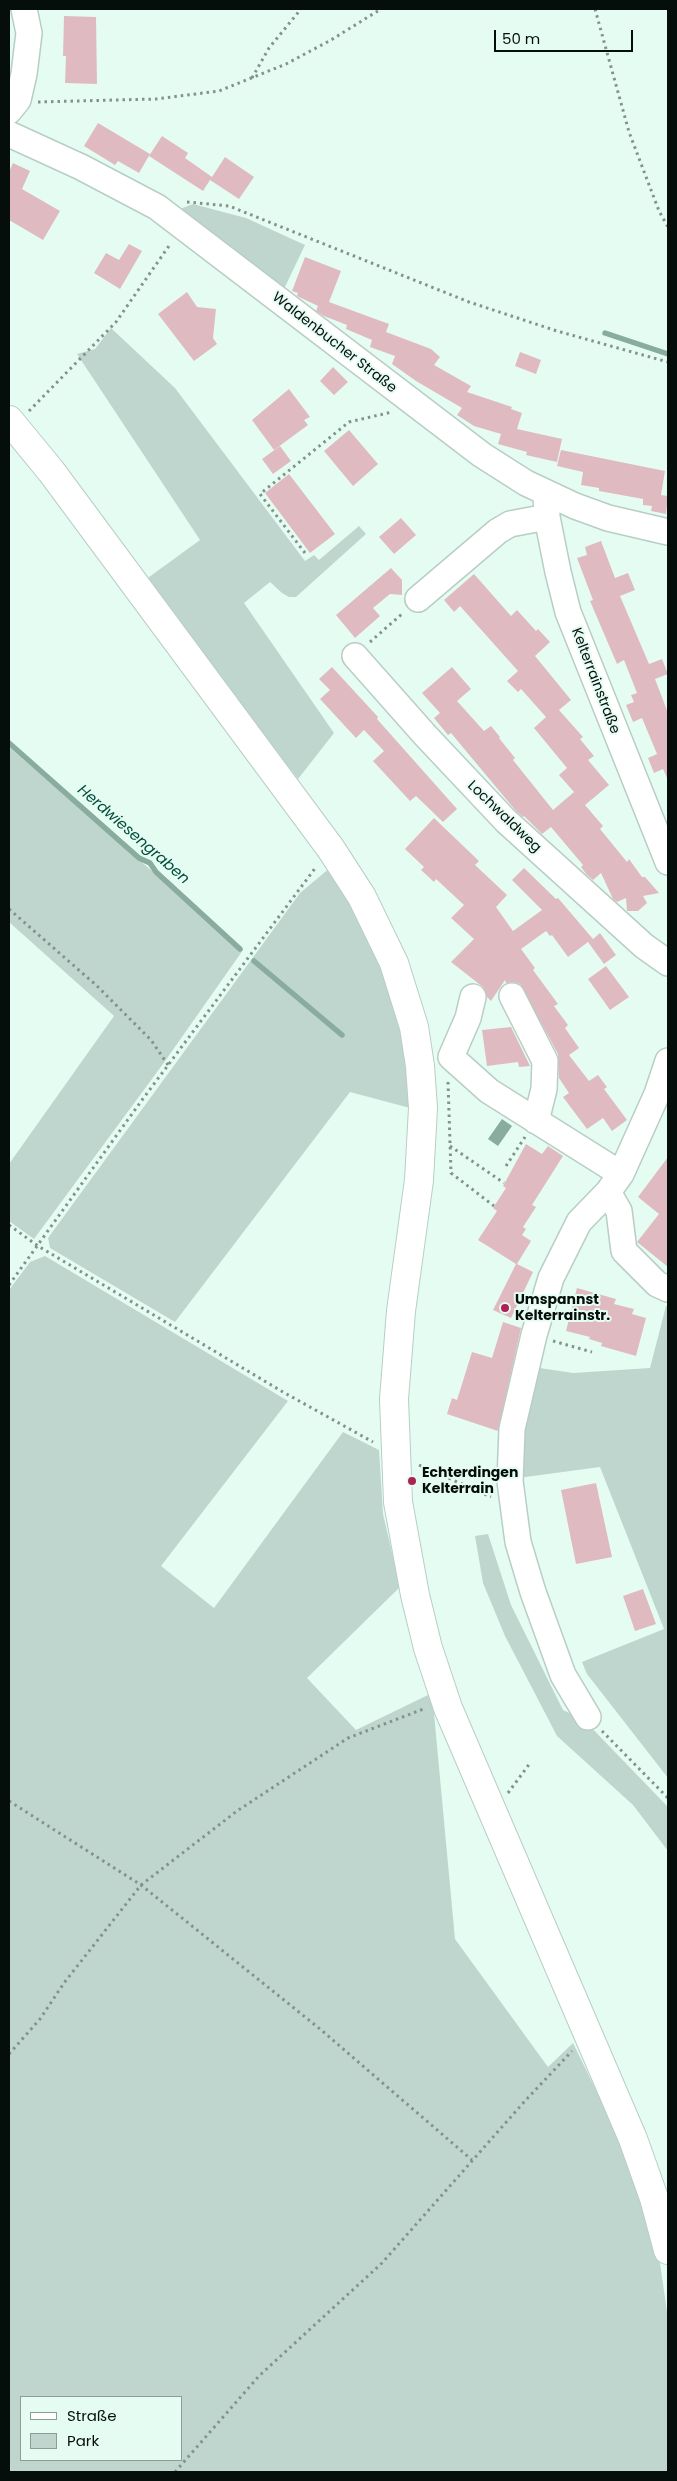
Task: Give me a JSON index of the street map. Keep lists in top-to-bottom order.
{
  "streets": {
    "street": ["Waldenbucher Straße", "Kelterrainstraße", "Lochwaldweg"]
  },
  "crossings": [
    ["Waldenbucher Straße", "Kelterrainstraße"]
  ],
  "water": ["Herdwiesengraben"],
  "places": ["Umspannst Kelterrainstr.", "Echterdingen Kelterrain"],
  "legend": ["Straße", "Park"],
  "scale_bar": "50 m"
}
